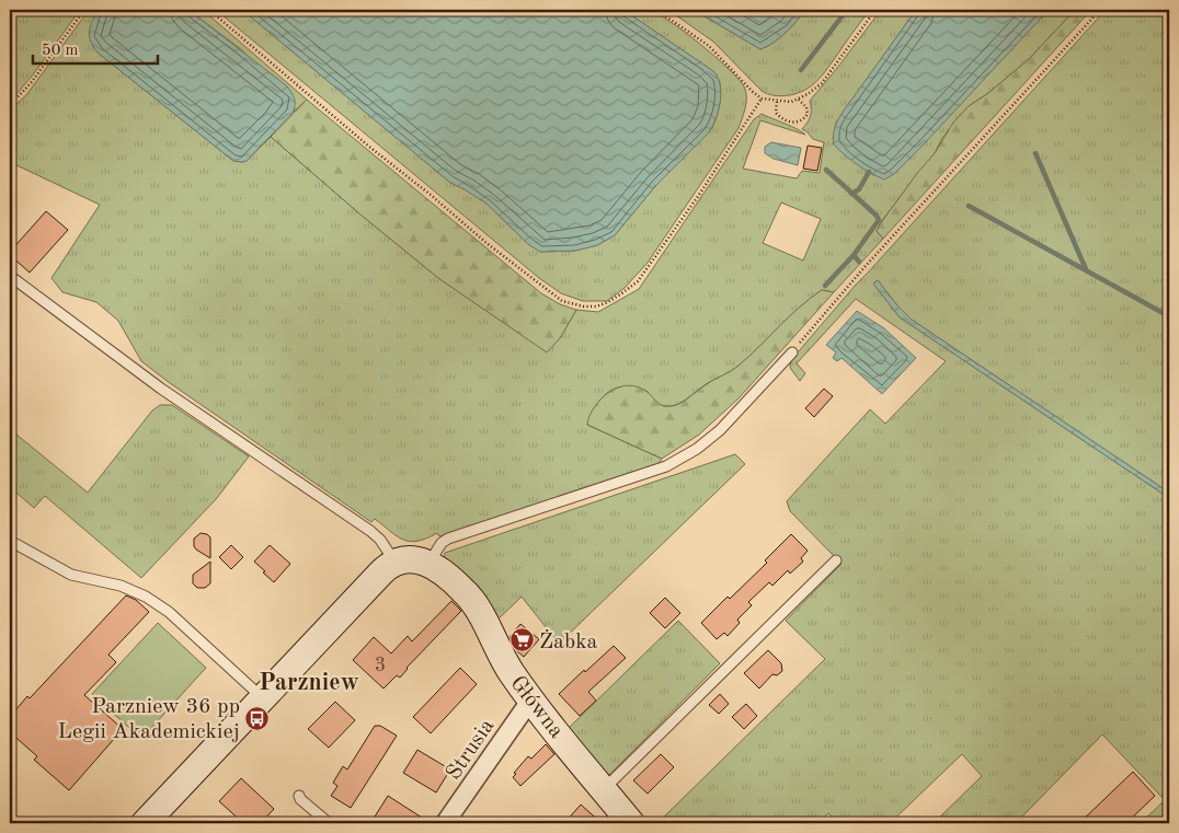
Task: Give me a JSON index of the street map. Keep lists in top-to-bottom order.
{
  "streets": {
    "street": ["Główna", "Strusia"]
  },
  "crossings": [
    ["Główna", "Strusia"]
  ],
  "districts": ["Parzniew"],
  "places": {
    "supermarket": ["Żabka"],
    "bus stop": ["Parzniew 36 pp Legii Akademickiej"]
  },
  "house_numbers": ["3"],
  "scale_bar": "50 m"
}
